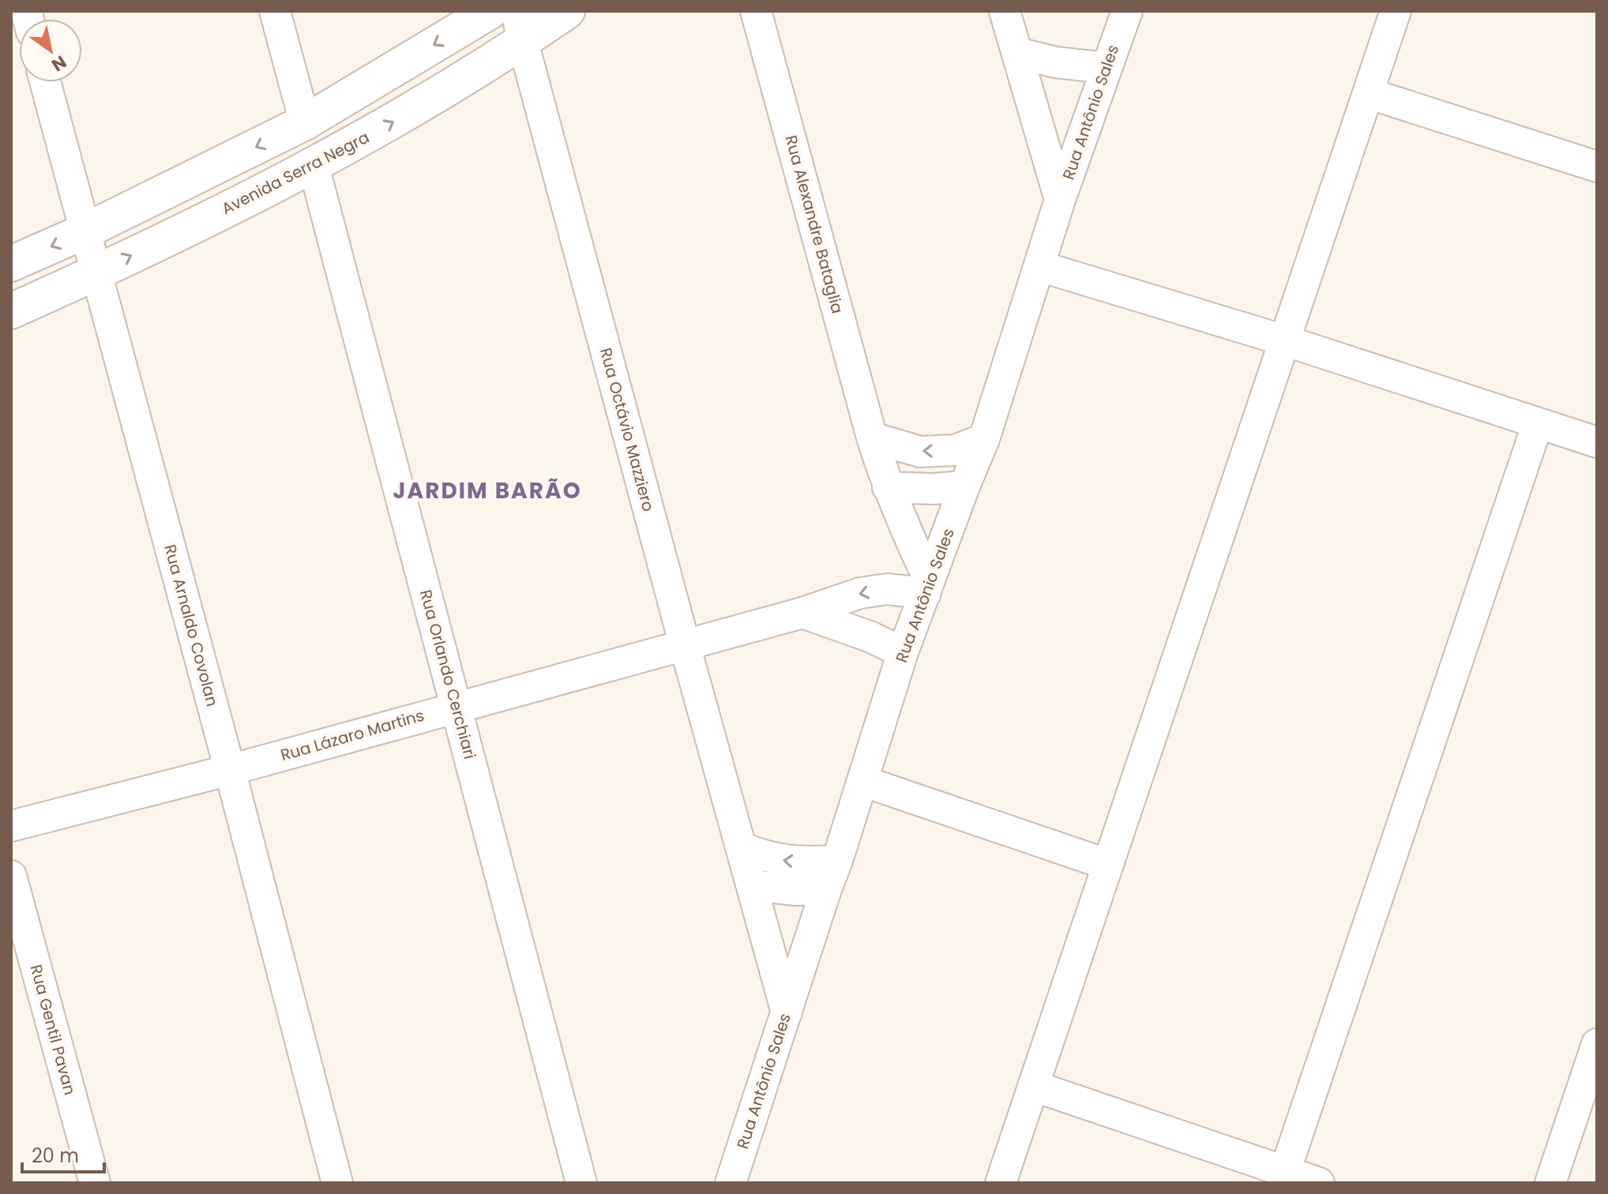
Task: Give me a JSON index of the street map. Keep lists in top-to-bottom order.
{
  "streets": {
    "street": [
      "Rua Antônio Sales",
      "Avenida Serra Negra",
      "Rua Alexandre Bataglia",
      "Rua Octávio Mazziero",
      "Rua Arnaldo Covolan",
      "Rua Orlando Cerchiari",
      "Rua Lázaro Martins",
      "Rua Gentil Pavan"
    ]
  },
  "crossings": [
    ["Rua Antônio Sales", "Rua Alexandre Bataglia"],
    ["Rua Antônio Sales", "Rua Octávio Mazziero"],
    ["Rua Antônio Sales", "Rua Lázaro Martins"],
    ["Avenida Serra Negra", "Rua Octávio Mazziero"],
    ["Avenida Serra Negra", "Rua Arnaldo Covolan"],
    ["Avenida Serra Negra", "Rua Orlando Cerchiari"],
    ["Rua Alexandre Bataglia", "Rua Lázaro Martins"],
    ["Rua Octávio Mazziero", "Rua Lázaro Martins"],
    ["Rua Arnaldo Covolan", "Rua Lázaro Martins"],
    ["Rua Orlando Cerchiari", "Rua Lázaro Martins"]
  ],
  "districts": ["JARDIM BARÃO"],
  "scale_bar": "20 m",
  "north": "bottom right"
}
